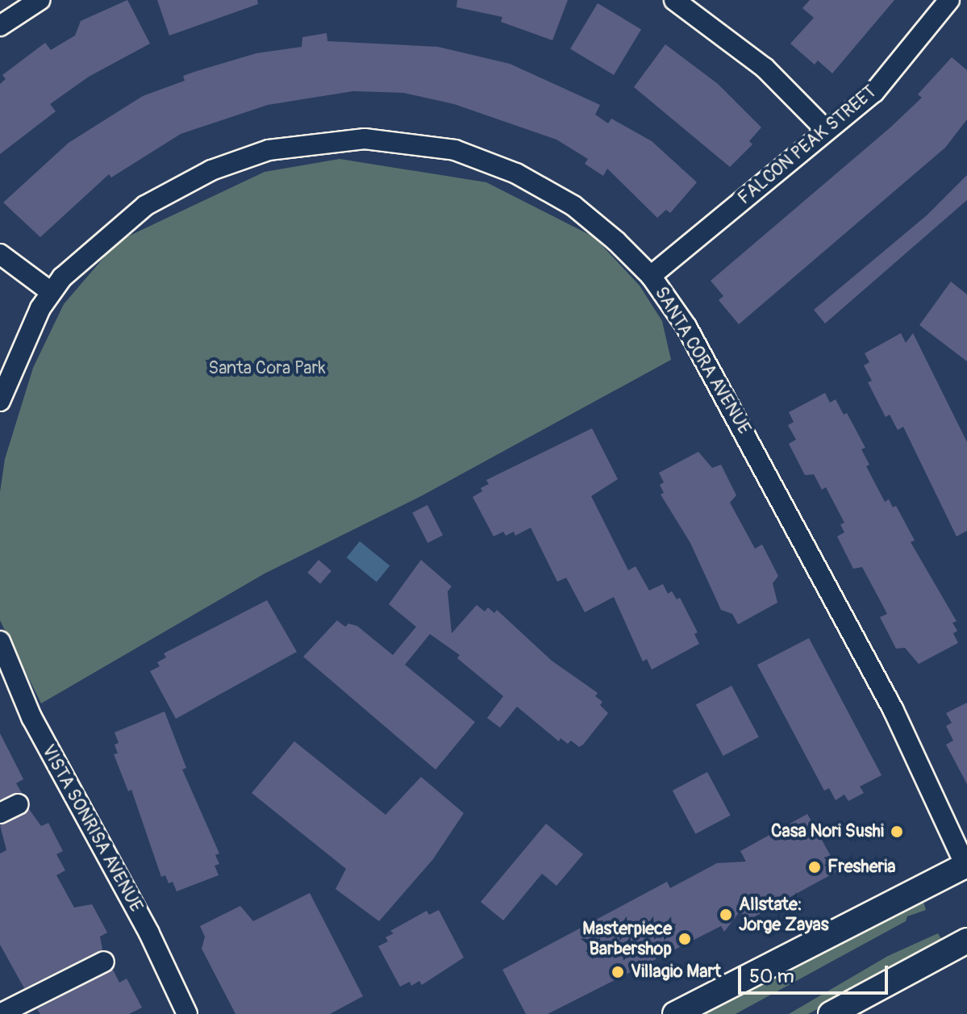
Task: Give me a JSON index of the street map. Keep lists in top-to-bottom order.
{
  "streets": {
    "street": ["FALCON PEAK STREET", "SANTA CORA AVENUE", "VISTA SONRISA AVENUE"]
  },
  "crossings": [
    ["FALCON PEAK STREET", "SANTA CORA AVENUE"]
  ],
  "parks": ["Santa Cora Park"],
  "places": [
    "Casa Nori Sushi",
    "Fresheria",
    "Allstate: Jorge Zayas",
    "Masterpiece Barbershop",
    "Villagio Mart"
  ],
  "scale_bar": "50 m"
}
